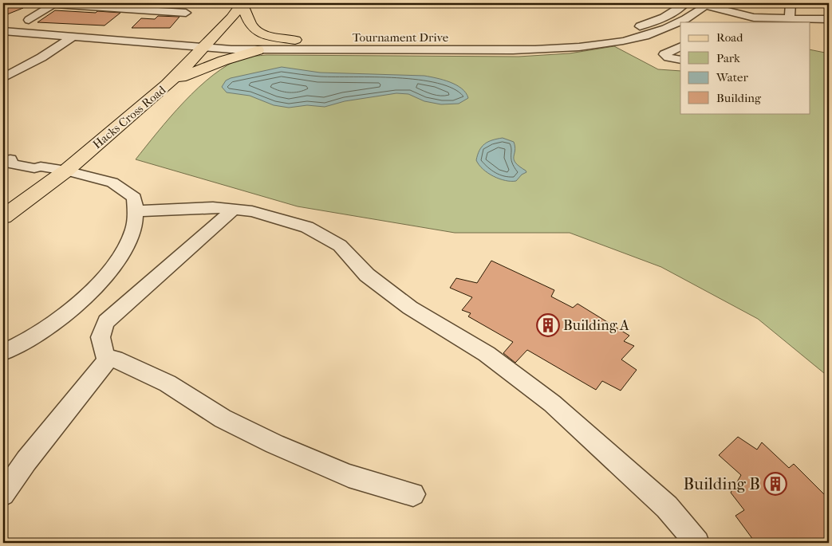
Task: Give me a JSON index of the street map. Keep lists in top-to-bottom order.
{
  "streets": {
    "main road": ["Hacks Cross Road"],
    "street": ["Tournament Drive"]
  },
  "crossings": [
    ["Tournament Drive", "Hacks Cross Road"]
  ],
  "places": {
    "building": ["Building A", "Building B"]
  },
  "legend": [
    "Road",
    "Park",
    "Water",
    "Building"
  ]
}
